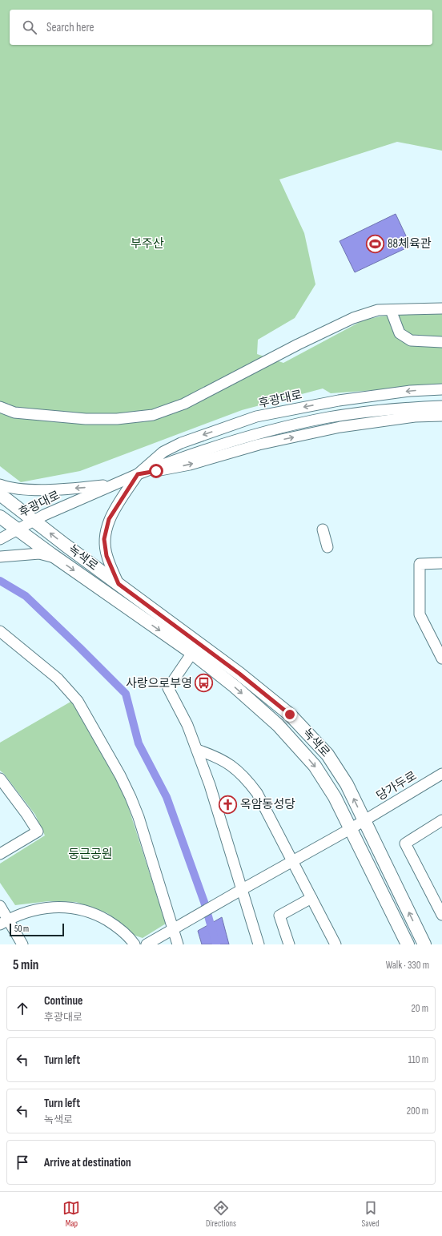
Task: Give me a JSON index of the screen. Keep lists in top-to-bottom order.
{
  "streets": {
    "main road": ["녹색로"],
    "street": ["후광대로", "당가두로"]
  },
  "crossings": [
    ["후광대로", "녹색로"],
    ["녹색로", "당가두로"]
  ],
  "parks": ["부주산", "둥근공원"],
  "places": {
    "sports": ["88체육관"],
    "bus stop": ["사랑으로부영"],
    "church": ["옥암동성당"]
  },
  "scale_bar": "50 m",
  "page": {
    "search": "Search here",
    "scale": "50 m",
    "heading": ["5 min", "Walk · 330 m"],
    "list": [
      ["Continue", "후광대로", "20 m"],
      ["Turn left", "110 m"],
      ["Turn left", "녹색로", "200 m"],
      "Arrive at destination"
    ],
    "nav": ["Map", "Directions", "Saved"]
  }
}
